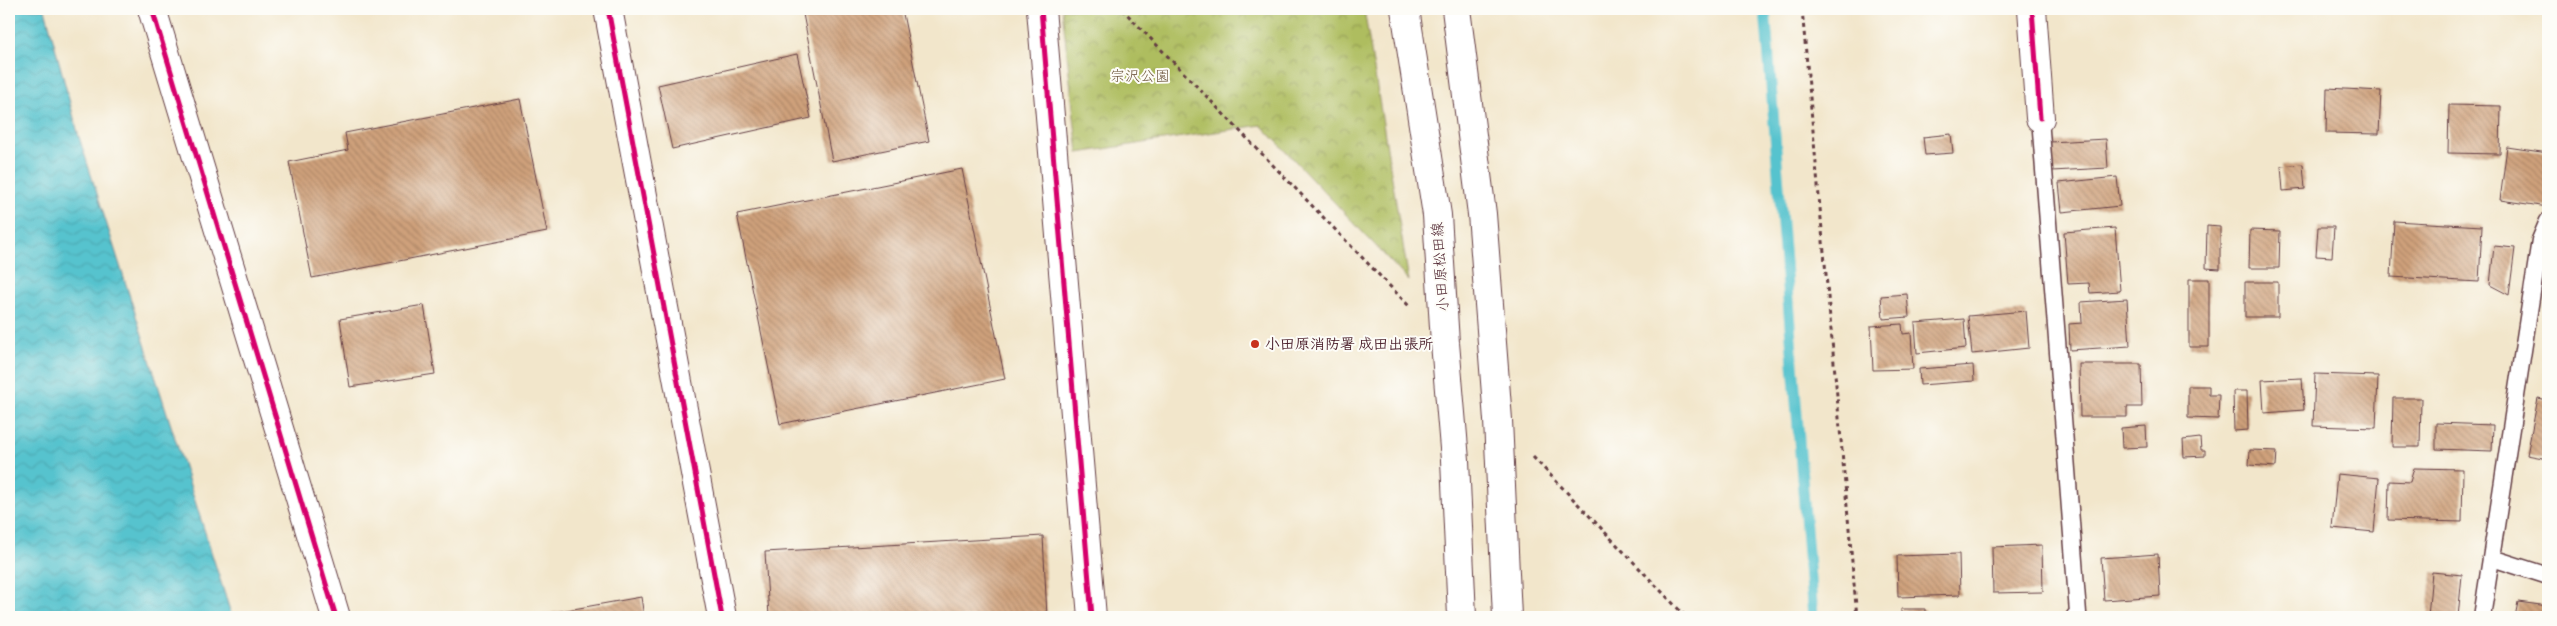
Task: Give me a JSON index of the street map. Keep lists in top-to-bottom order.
{
  "streets": {
    "street": ["小田原松田線"]
  },
  "parks": ["宗沢公園"],
  "places": ["小田原消防署 成田出張所"]
}
